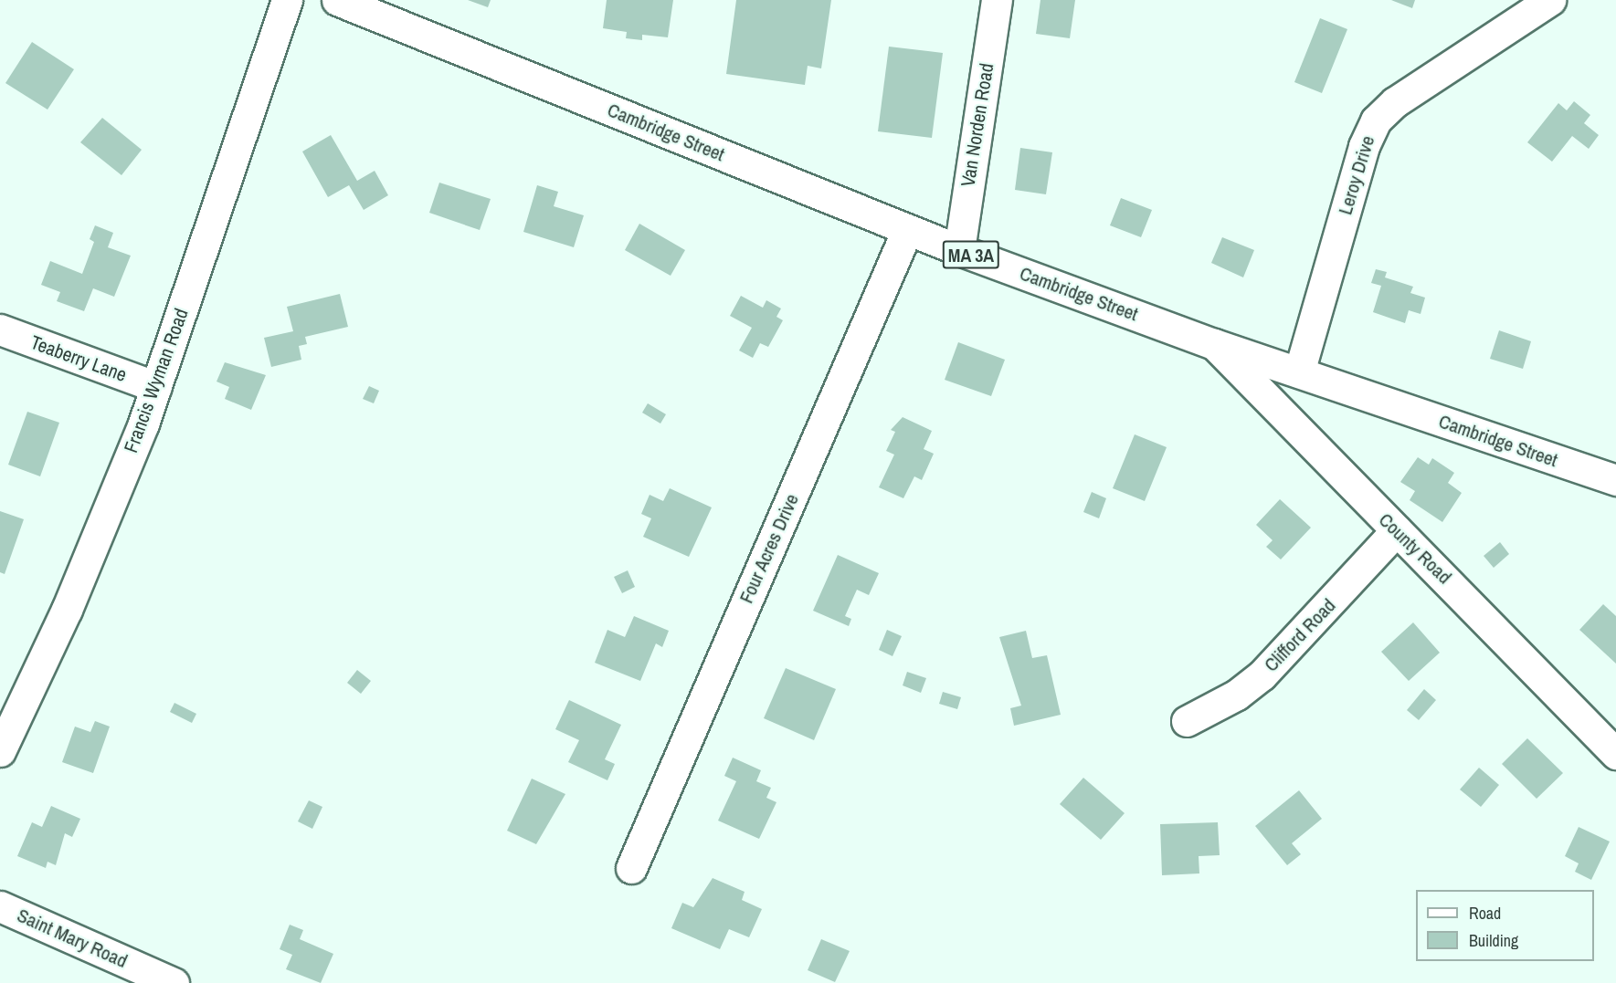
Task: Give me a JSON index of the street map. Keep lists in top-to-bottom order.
{
  "streets": {
    "street": [
      "Van Norden Road",
      "Cambridge Street",
      "Leroy Drive",
      "MA 3A",
      "Teaberry Lane",
      "Francis Wyman Road",
      "Four Acres Drive",
      "County Road",
      "Clifford Road",
      "Saint Mary Road"
    ]
  },
  "crossings": [
    ["Van Norden Road", "Cambridge Street"],
    ["Cambridge Street", "Leroy Drive"],
    ["Cambridge Street", "Four Acres Drive"],
    ["Cambridge Street", "County Road"],
    ["Teaberry Lane", "Francis Wyman Road"],
    ["County Road", "Clifford Road"]
  ],
  "legend": ["Road", "Building"]
}
